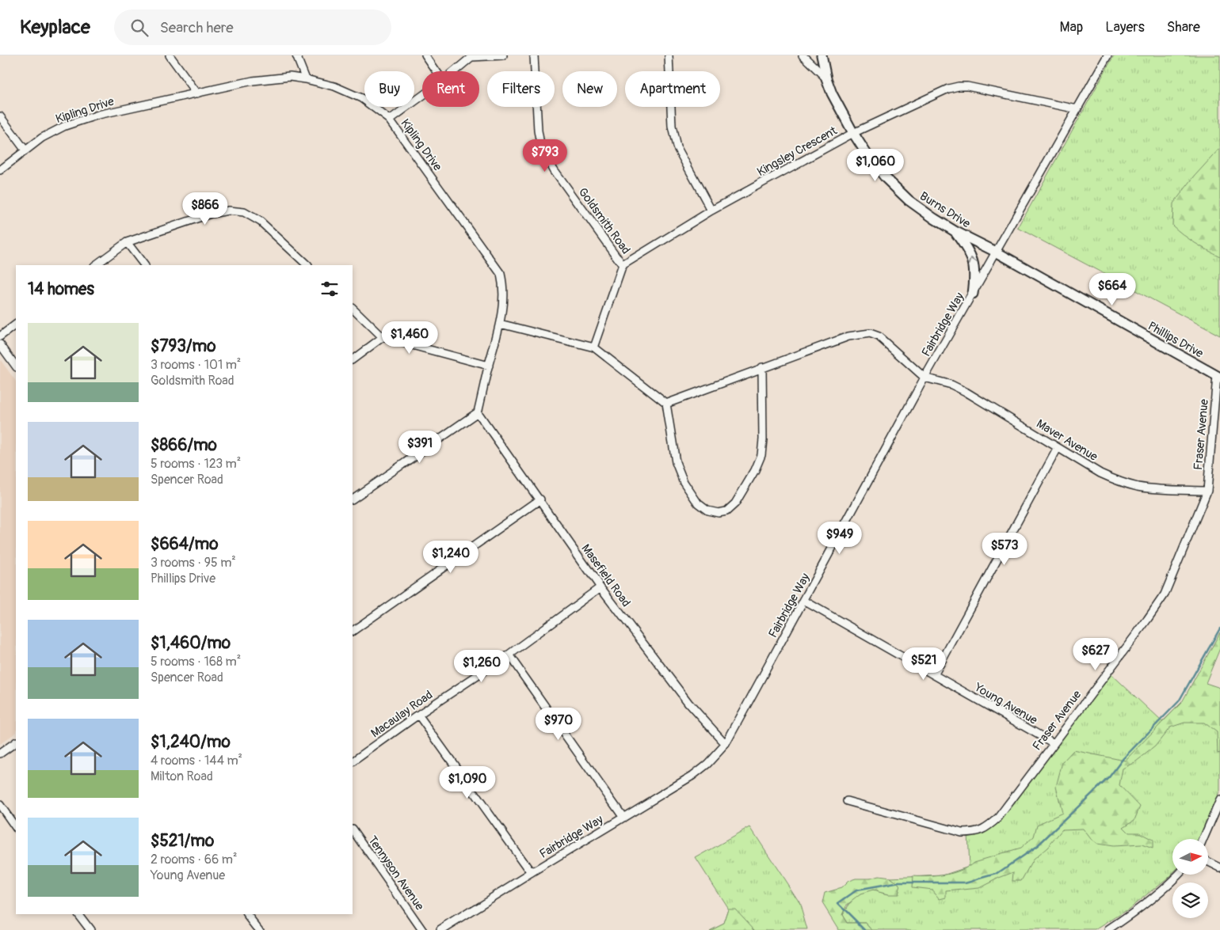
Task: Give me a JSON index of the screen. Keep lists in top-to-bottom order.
{
  "streets": {
    "main road": ["Burns Drive", "Phillips Drive"],
    "street": [
      "Kipling Drive",
      "Kingsley Crescent",
      "Goldsmith Road",
      "Fairbridge Way",
      "Fraser Avenue",
      "Maver Avenue",
      "Masefield Road",
      "Young Avenue",
      "Macaulay Road",
      "Tennyson Avenue"
    ]
  },
  "crossings": [
    ["Kipling Drive", "Masefield Road"],
    ["Kingsley Crescent", "Burns Drive"],
    ["Kingsley Crescent", "Goldsmith Road"],
    ["Kingsley Crescent", "Fairbridge Way"],
    ["Burns Drive", "Fairbridge Way"],
    ["Burns Drive", "Phillips Drive"],
    ["Fairbridge Way", "Phillips Drive"],
    ["Fairbridge Way", "Maver Avenue"],
    ["Fairbridge Way", "Masefield Road"],
    ["Fairbridge Way", "Young Avenue"],
    ["Phillips Drive", "Fraser Avenue"],
    ["Fraser Avenue", "Maver Avenue"],
    ["Fraser Avenue", "Young Avenue"],
    ["Masefield Road", "Macaulay Road"]
  ],
  "north": "right",
  "page": {
    "header": "Keyplace",
    "search": "Search here",
    "nav": ["Map", "Layers", "Share"],
    "chip": [
      "Buy",
      "Rent",
      "Filters",
      "New",
      "Apartment"
    ],
    "price": [
      "$793",
      "$1,060",
      "$866",
      "$664",
      "$1,460",
      "$391",
      "$949",
      "$573",
      "$1,240",
      "$627",
      "$521",
      "$1,260",
      "$970",
      "$1,090"
    ],
    "heading": "14 homes",
    "list": [
      {
        "name": "$793/mo",
        "note": "3 rooms · 101 m² · Goldsmith Road"
      },
      {
        "name": "$866/mo",
        "note": "5 rooms · 123 m² · Spencer Road"
      },
      {
        "name": "$664/mo",
        "note": "3 rooms · 95 m² · Phillips Drive"
      },
      {
        "name": "$1,460/mo",
        "note": "5 rooms · 168 m² · Spencer Road"
      },
      {
        "name": "$1,240/mo",
        "note": "4 rooms · 144 m² · Milton Road"
      },
      {
        "name": "$521/mo",
        "note": "2 rooms · 66 m² · Young Avenue"
      }
    ]
  }
}
